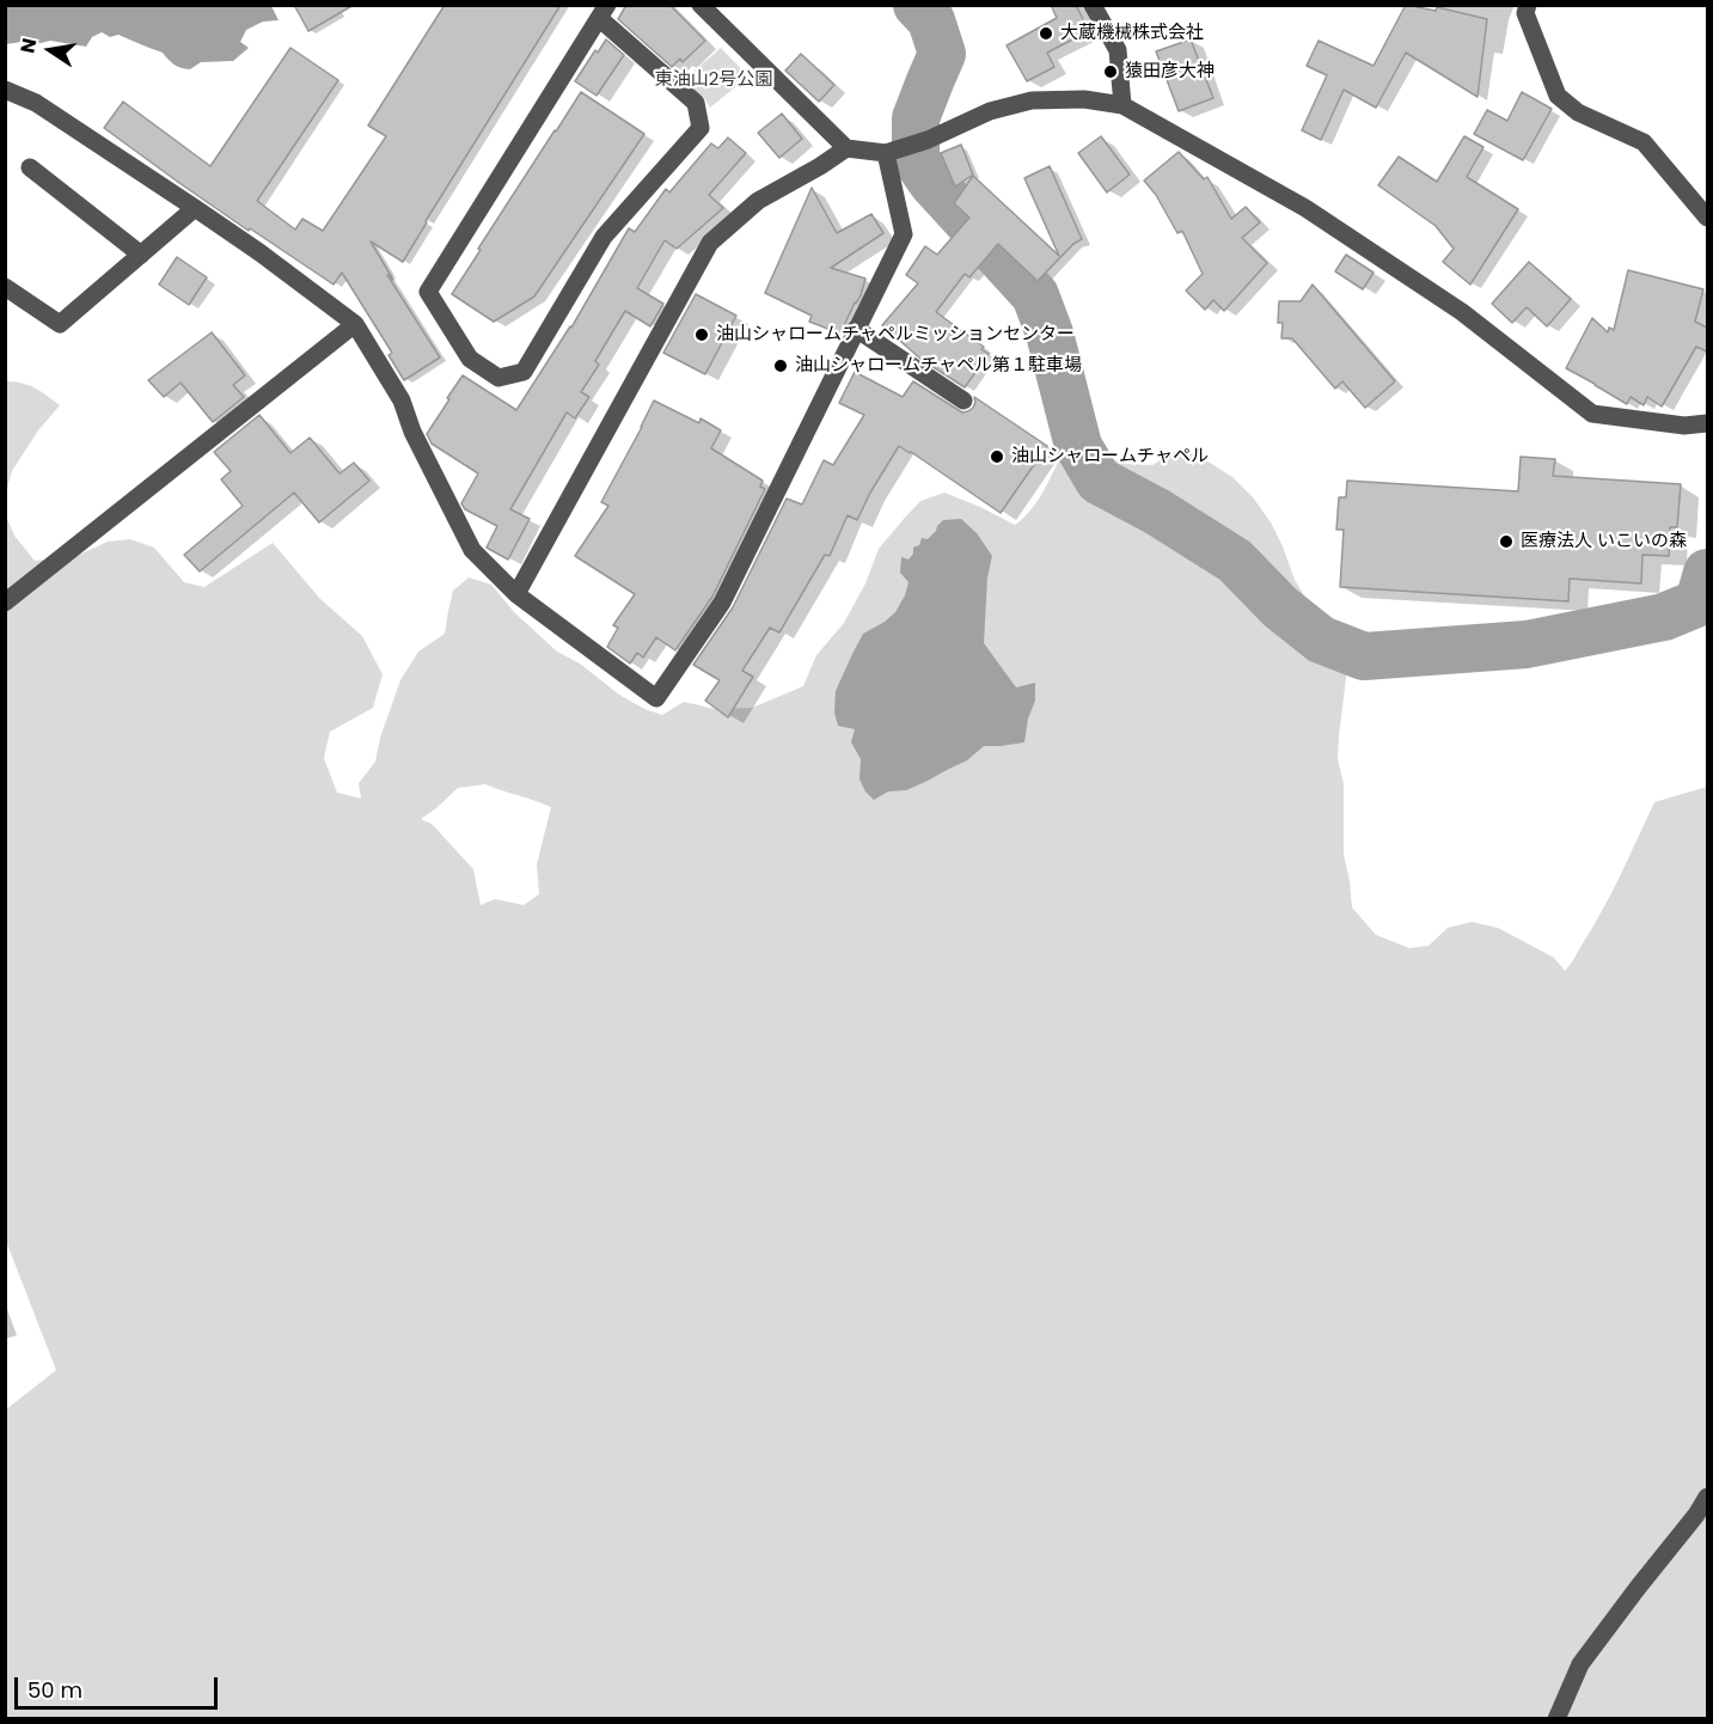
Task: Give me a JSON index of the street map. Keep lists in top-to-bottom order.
{
  "parks": ["東油山2号公園"],
  "places": [
    "大蔵機械株式会社",
    "猿田彦大神",
    "油山シャロームチャペルミッションセンター",
    "油山シャロームチャペル第１駐車場",
    "油山シャロームチャペル",
    "医療法人 いこいの森"
  ],
  "scale_bar": "50 m",
  "north": "left"
}
